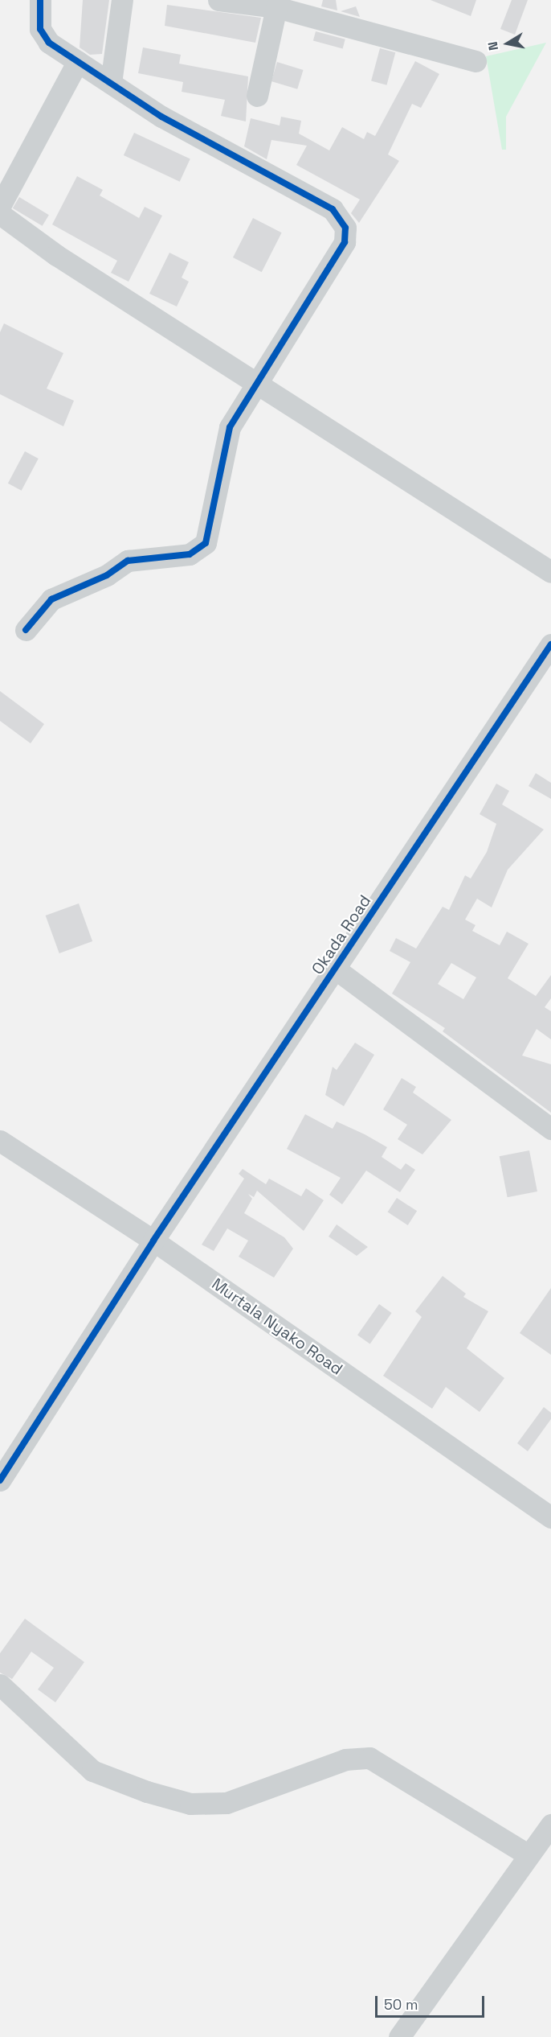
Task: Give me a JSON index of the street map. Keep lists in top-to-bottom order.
{
  "streets": {
    "street": ["Okada Road", "Murtala Nyako Road"]
  },
  "crossings": [
    ["Okada Road", "Murtala Nyako Road"]
  ],
  "scale_bar": "50 m",
  "north": "left"
}
